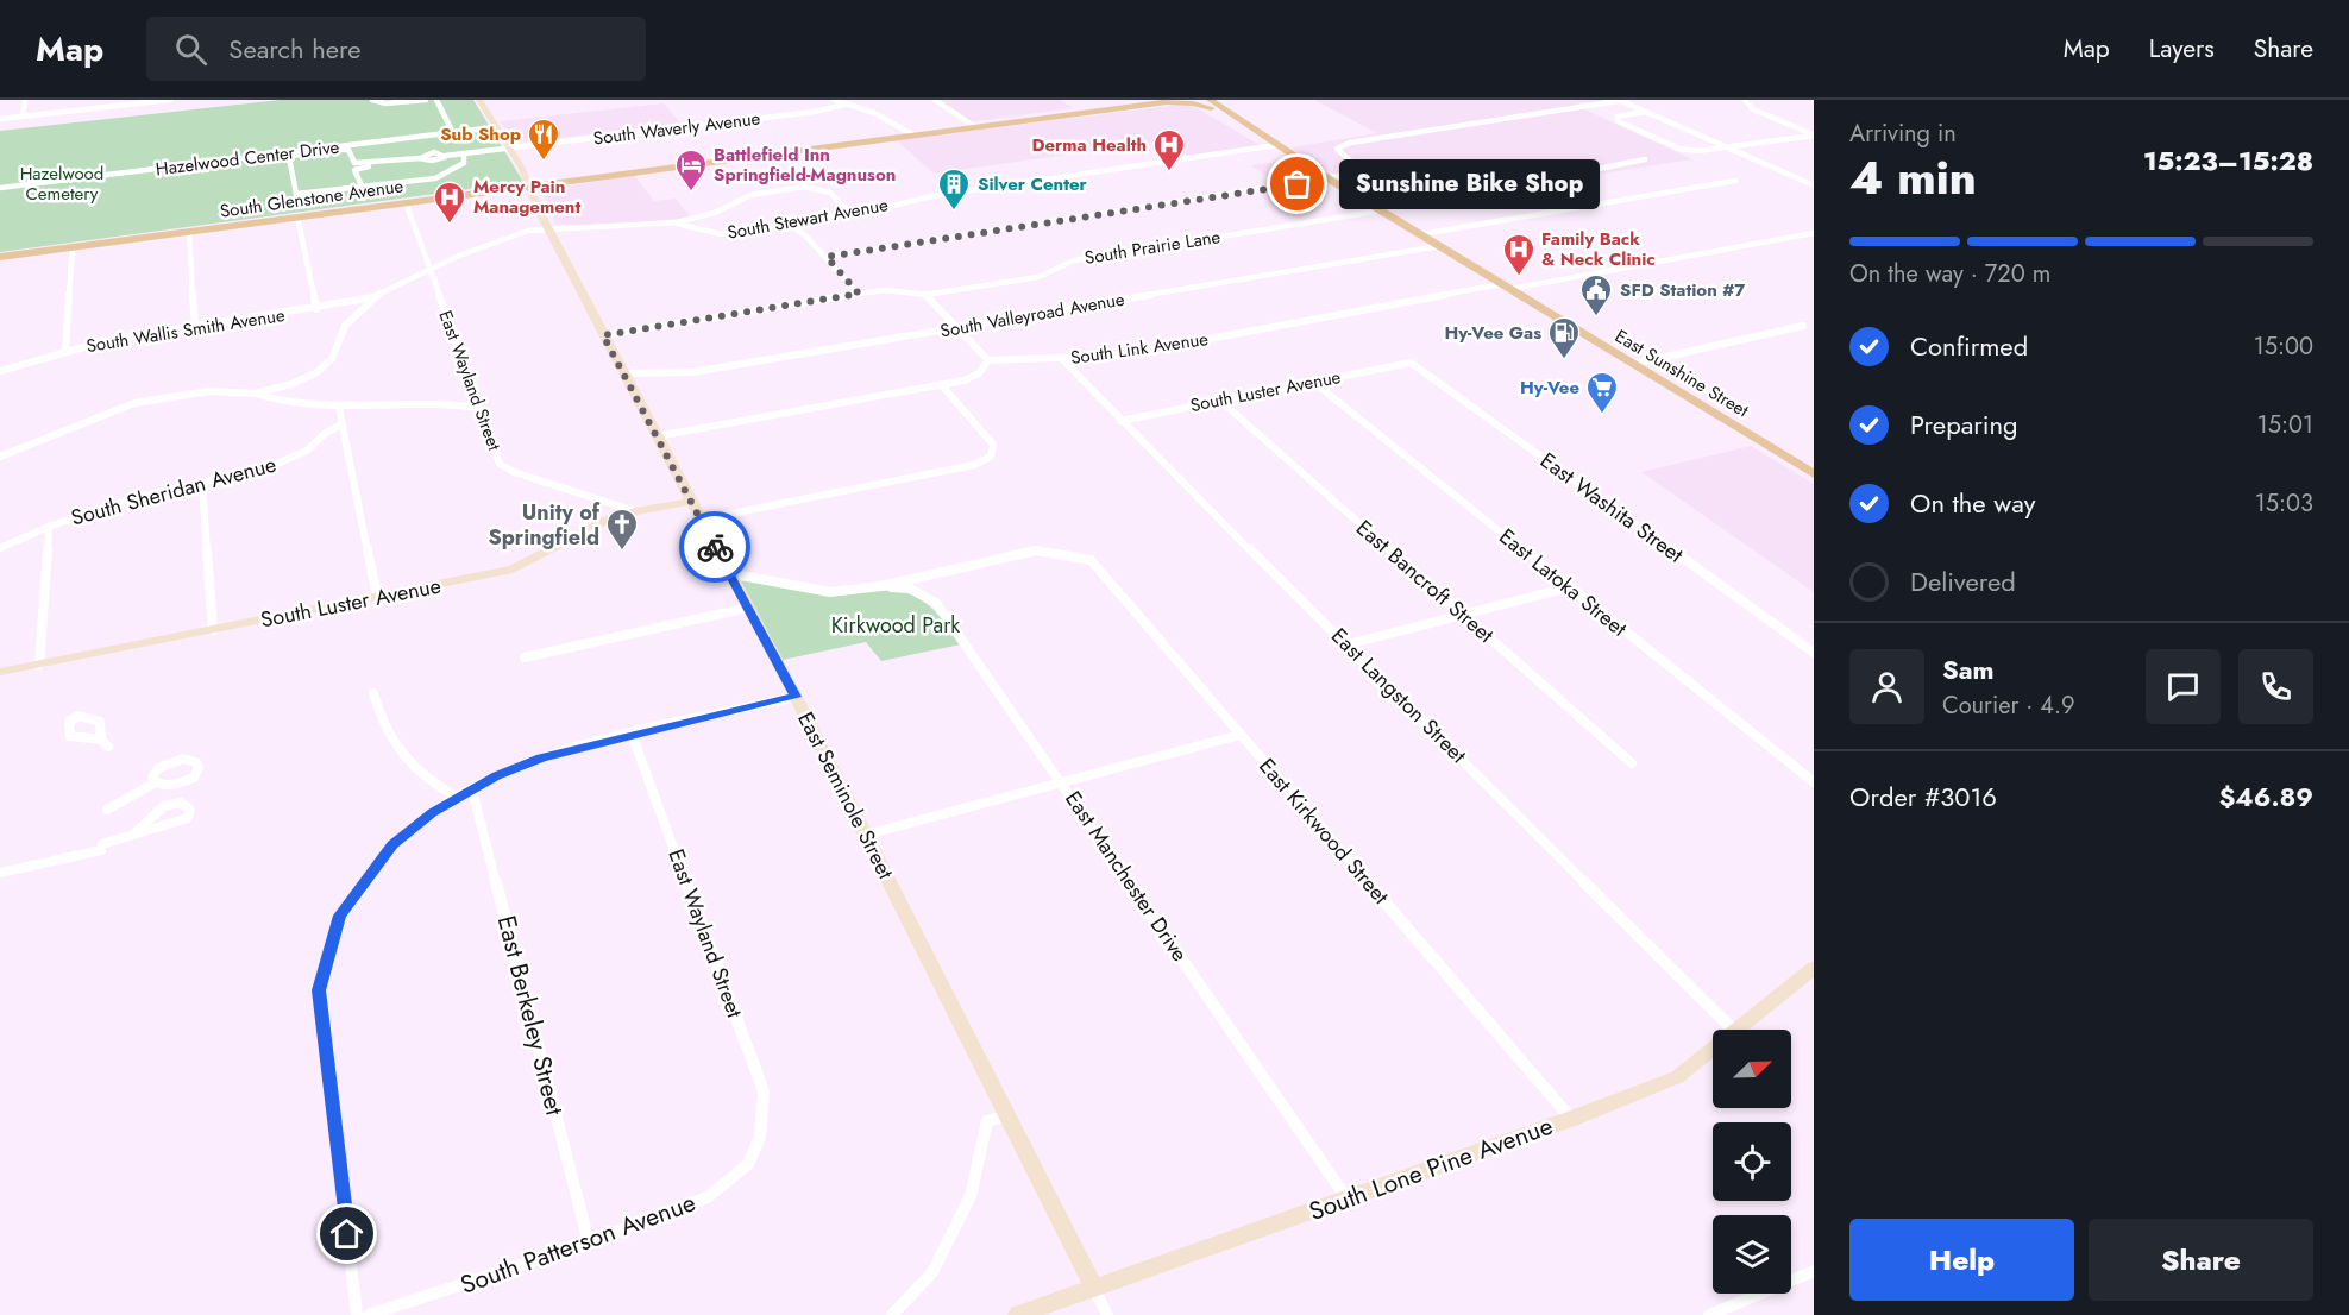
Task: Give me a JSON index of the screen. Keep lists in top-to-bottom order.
{
  "streets": {
    "main road": ["South Glenstone Avenue", "East Sunshine Street"],
    "street": [
      "South Waverly Avenue",
      "Hazelwood Center Drive",
      "South Stewart Avenue",
      "South Prairie Lane",
      "South Valleyroad Avenue",
      "South Wallis Smith Avenue",
      "South Link Avenue",
      "East Wayland Street",
      "South Luster Avenue",
      "South Sheridan Avenue",
      "East Washita Street",
      "East Bancroft Street",
      "East Latoka Street",
      "East Langston Street",
      "East Seminole Street",
      "East Kirkwood Street",
      "East Manchester Drive",
      "East Berkeley Street",
      "South Lone Pine Avenue",
      "South Patterson Avenue"
    ]
  },
  "crossings": [
    ["South Waverly Avenue", "East Seminole Street"],
    ["Hazelwood Center Drive", "East Seminole Street"],
    ["South Glenstone Avenue", "East Wayland Street"],
    ["South Glenstone Avenue", "East Seminole Street"],
    ["South Stewart Avenue", "East Sunshine Street"],
    ["South Prairie Lane", "East Sunshine Street"],
    ["South Valleyroad Avenue", "East Sunshine Street"],
    ["South Valleyroad Avenue", "East Seminole Street"],
    ["South Link Avenue", "East Sunshine Street"],
    ["South Link Avenue", "East Langston Street"],
    ["East Wayland Street", "South Luster Avenue"],
    ["East Wayland Street", "South Patterson Avenue"],
    ["South Luster Avenue", "East Washita Street"],
    ["South Luster Avenue", "East Bancroft Street"],
    ["South Luster Avenue", "East Latoka Street"],
    ["South Luster Avenue", "East Langston Street"],
    ["South Luster Avenue", "East Seminole Street"],
    ["East Seminole Street", "South Lone Pine Avenue"],
    ["East Kirkwood Street", "East Manchester Drive"],
    ["East Kirkwood Street", "South Lone Pine Avenue"],
    ["East Manchester Drive", "South Lone Pine Avenue"],
    ["East Berkeley Street", "South Patterson Avenue"]
  ],
  "parks": ["Hazelwood Cemetery", "Kirkwood Park"],
  "places": {
    "restaurant": ["Sub Shop"],
    "hospital": ["Derma Health", "Mercy Pain Management", "Family Back & Neck Clinic"],
    "other": ["Sunshine Bike Shop"],
    "hotel": ["Battlefield Inn Springfield-Magnuson"],
    "building": ["Silver Center"],
    "public building": ["SFD Station #7"],
    "fuel station": ["Hy-Vee Gas"],
    "supermarket": ["Hy-Vee"],
    "church": ["Unity of Springfield"]
  },
  "north": "top right",
  "page": {
    "header": "Map",
    "search": "Search here",
    "nav": ["Map", "Layers", "Share"],
    "heading": ["4 min", "Arriving in", "15:23–15:28"],
    "panel": [
      "Sam",
      "Courier · 4.9",
      "Order #3016",
      "$46.89"
    ],
    "bubble": "Sunshine Bike Shop",
    "bar": "On the way · 720 m",
    "list": [
      ["Confirmed", "15:00"],
      ["Preparing", "15:01"],
      ["On the way", "15:03"],
      "Delivered"
    ],
    "buttons": ["Help", "Share"]
  }
}
